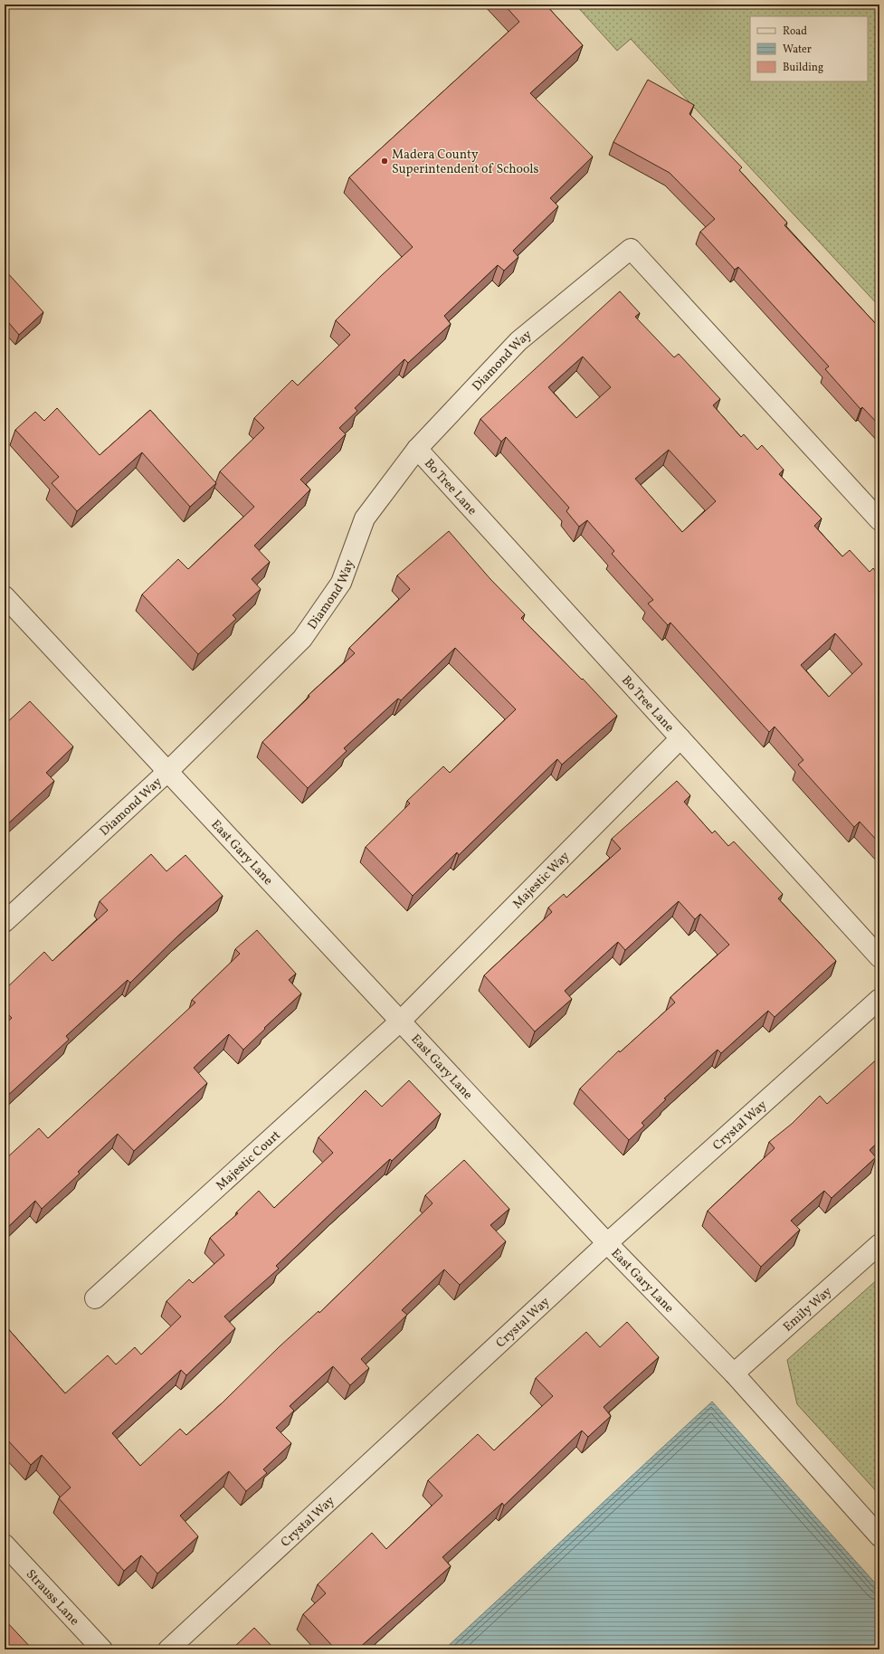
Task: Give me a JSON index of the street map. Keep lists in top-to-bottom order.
{
  "streets": {
    "street": [
      "Diamond Way",
      "Bo Tree Lane",
      "East Gary Lane",
      "Majestic Way",
      "Crystal Way",
      "Majestic Court",
      "Emily Way",
      "Strauss Lane"
    ]
  },
  "crossings": [
    ["Diamond Way", "Bo Tree Lane"],
    ["Diamond Way", "East Gary Lane"],
    ["Bo Tree Lane", "Majestic Way"],
    ["East Gary Lane", "Majestic Way"],
    ["East Gary Lane", "Crystal Way"],
    ["East Gary Lane", "Majestic Court"],
    ["East Gary Lane", "Emily Way"],
    ["Majestic Way", "Majestic Court"]
  ],
  "places": ["Madera County Superintendent of Schools"],
  "legend": ["Road", "Water", "Building"]
}
